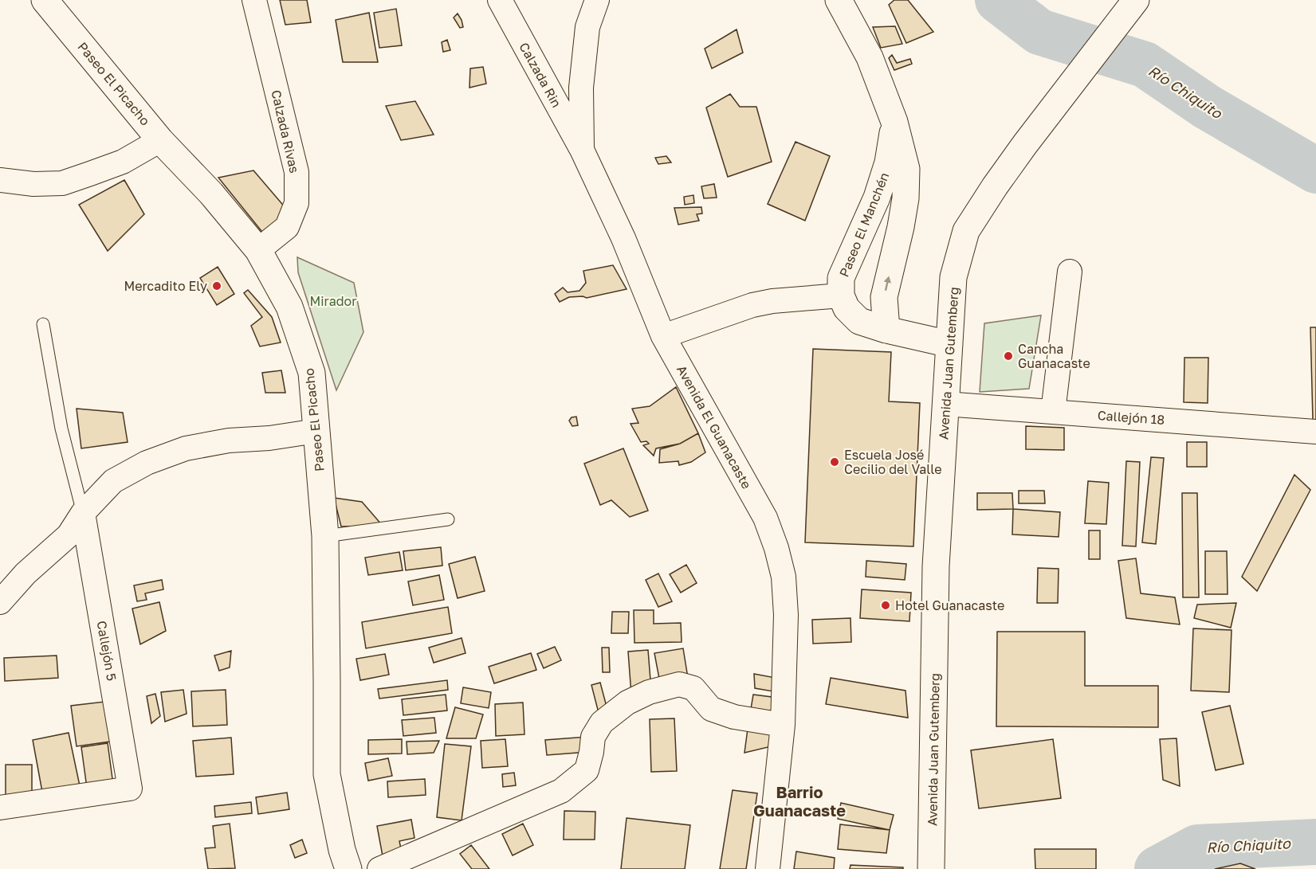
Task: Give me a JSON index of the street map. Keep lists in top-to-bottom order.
{
  "streets": {
    "street": [
      "Calzada Rin",
      "Paseo El Picacho",
      "Calzada Rivas",
      "Paseo El Manchén",
      "Avenida Juan Gutemberg",
      "Callejón 18",
      "Avenida El Guanacaste",
      "Callejón 5"
    ]
  },
  "crossings": [
    ["Calzada Rin", "Avenida El Guanacaste"],
    ["Paseo El Picacho", "Calzada Rivas"],
    ["Paseo El Manchén", "Avenida Juan Gutemberg"],
    ["Avenida Juan Gutemberg", "Callejón 18"]
  ],
  "districts": ["Barrio Guanacaste"],
  "water": ["Río Chiquito"],
  "parks": ["Mirador"],
  "places": [
    "Mercadito Ely",
    "Cancha Guanacaste",
    "Escuela José Cecilio del Valle",
    "Hotel Guanacaste"
  ]
}
